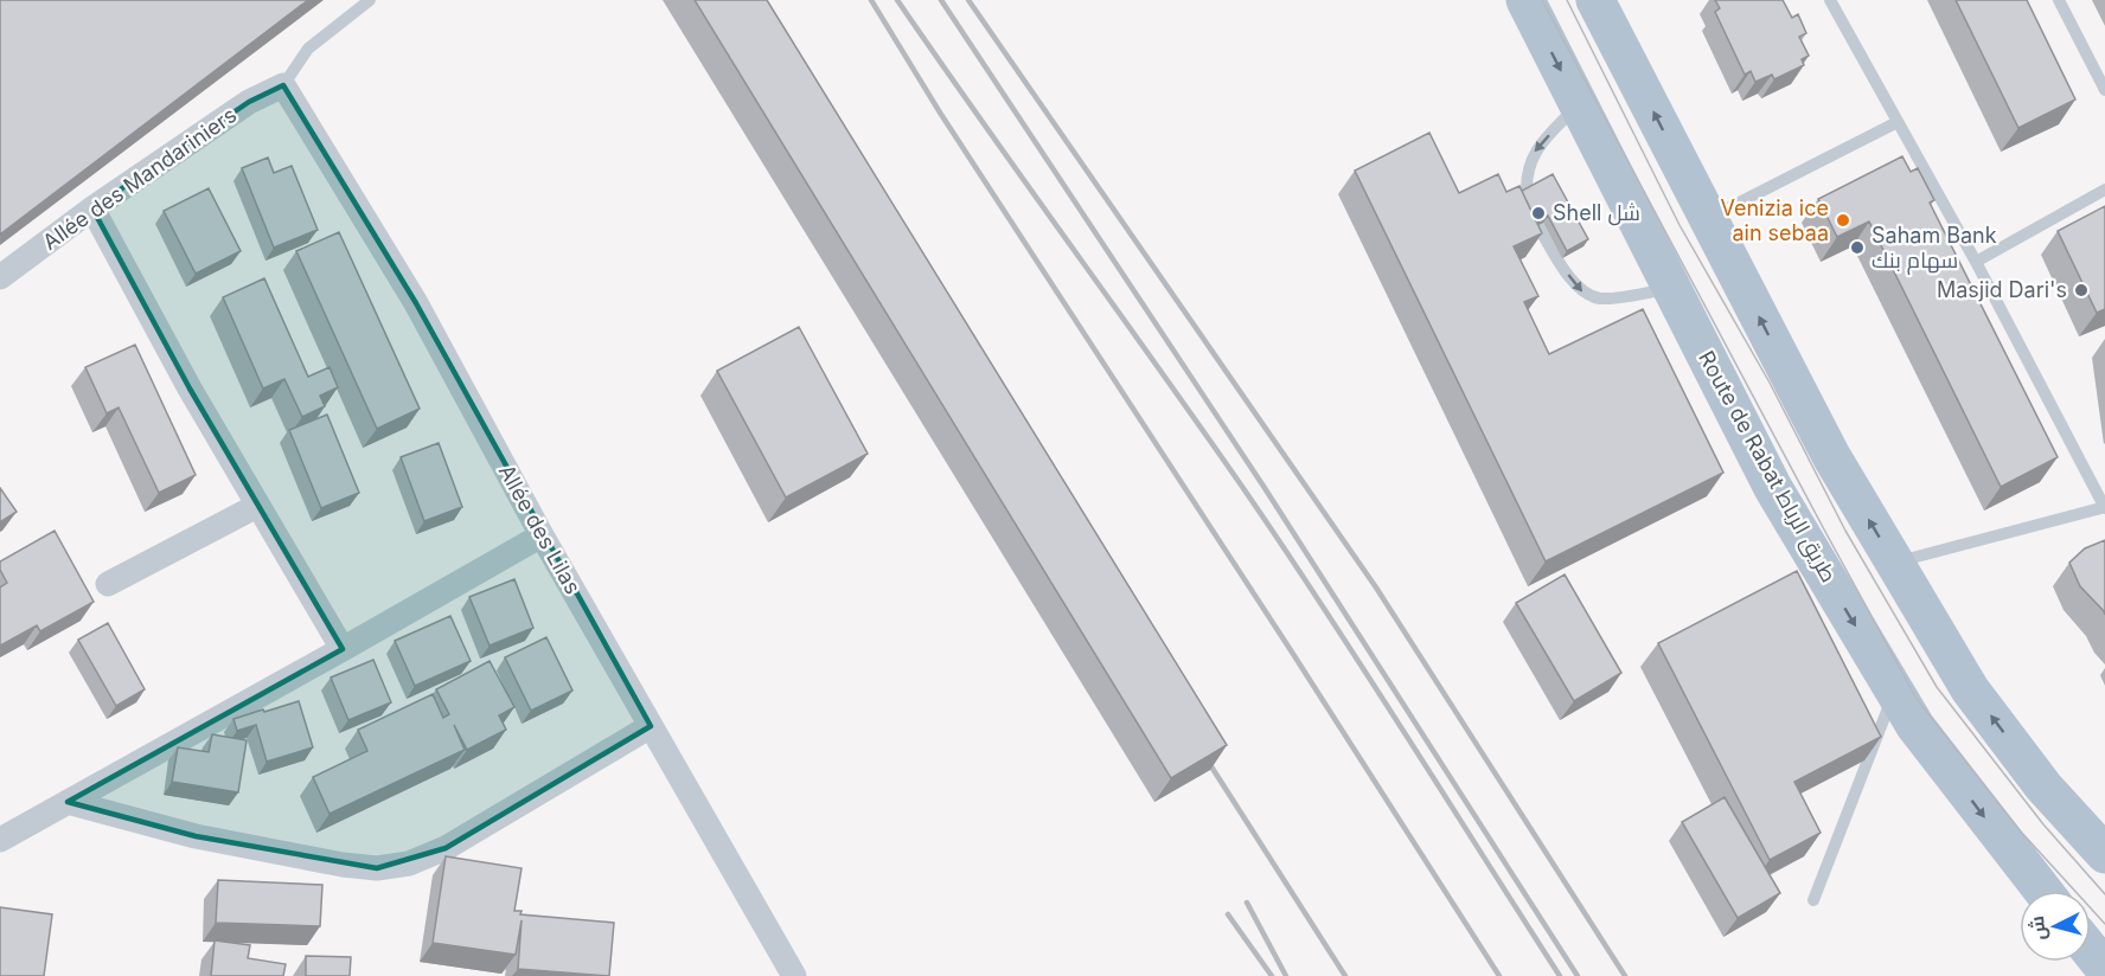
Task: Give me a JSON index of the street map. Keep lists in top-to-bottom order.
{
  "streets": {
    "main road": ["Route de Rabat طريق الرباط"],
    "street": ["Allée des Mandariniers", "Allée des Lilas"]
  },
  "crossings": [
    ["Allée des Mandariniers", "Allée des Lilas"]
  ],
  "places": [
    "Shell شل",
    "Venizia ice ain sebaa",
    "Saham Bank سهام بنك",
    "Masjid Dari's"
  ],
  "north": "left"
}
